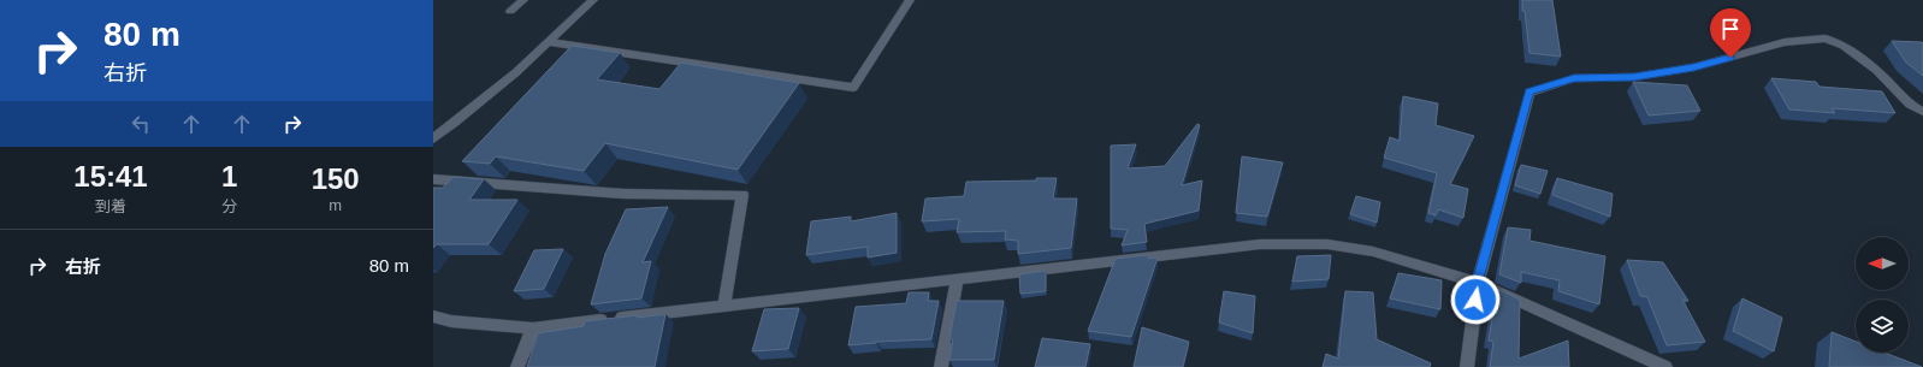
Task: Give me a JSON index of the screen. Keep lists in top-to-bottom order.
{
  "north": "left",
  "page": {
    "turn": ["80 m", "右折"],
    "eta": [
      "15:41",
      "到着",
      "1",
      "分",
      "150",
      "m"
    ],
    "list": [
      {
        "name": "右折",
        "value": "80 m"
      }
    ]
  }
}
